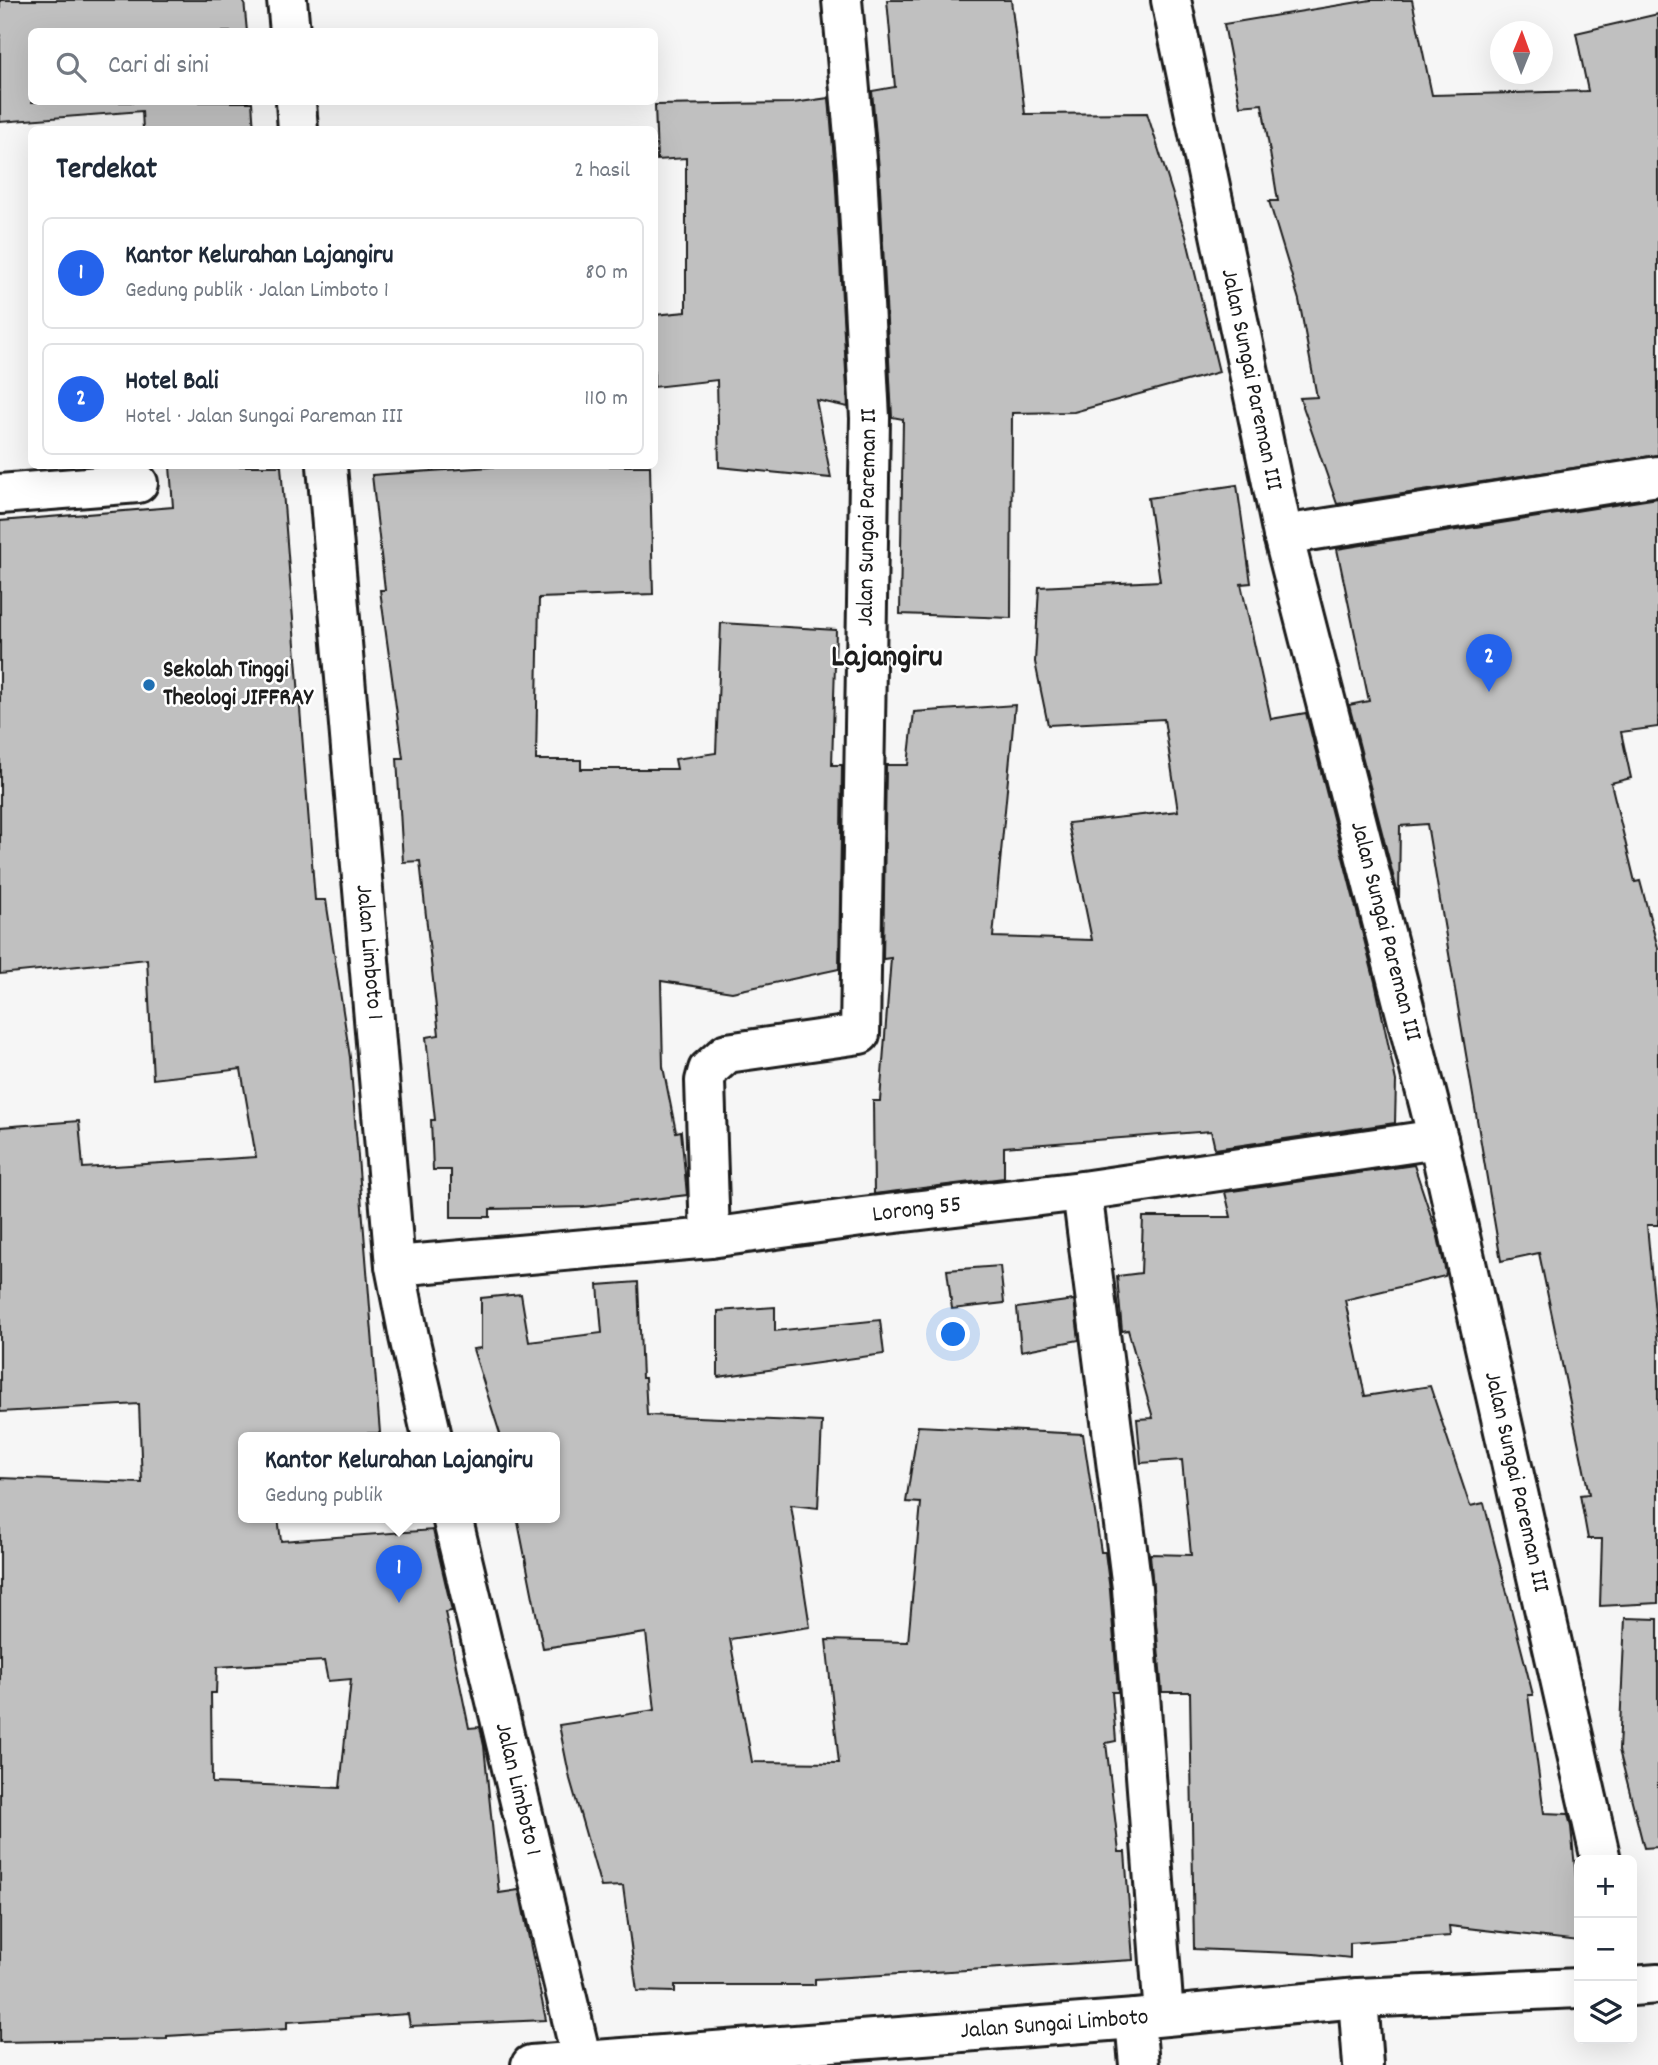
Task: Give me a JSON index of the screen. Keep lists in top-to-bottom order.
{
  "streets": {
    "street": [
      "Jalan Sungai Pareman III",
      "Jalan Sungai Pareman II",
      "Jalan Limboto 1",
      "Lorong 55",
      "Jalan Sungai Limboto"
    ]
  },
  "crossings": [
    ["Jalan Sungai Pareman III", "Lorong 55"],
    ["Jalan Sungai Pareman II", "Lorong 55"],
    ["Jalan Limboto 1", "Lorong 55"],
    ["Jalan Limboto 1", "Jalan Sungai Limboto"]
  ],
  "districts": ["Lajangiru"],
  "places": ["Sekolah Tinggi Theologi JIFFRAY"],
  "north": "top",
  "page": {
    "search": "Cari di sini",
    "heading": ["Terdekat", "2 hasil"],
    "list": [
      {
        "mark": "1",
        "name": "Kantor Kelurahan Lajangiru",
        "note": "Gedung publik · Jalan Limboto 1",
        "value": "80 m"
      },
      {
        "mark": "2",
        "name": "Hotel Bali",
        "note": "Hotel · Jalan Sungai Pareman III",
        "value": "110 m"
      }
    ],
    "pins": ["2", "1"],
    "popup": ["Kantor Kelurahan Lajangiru", "Gedung publik"],
    "map_buttons": ["+", "−"]
  }
}
